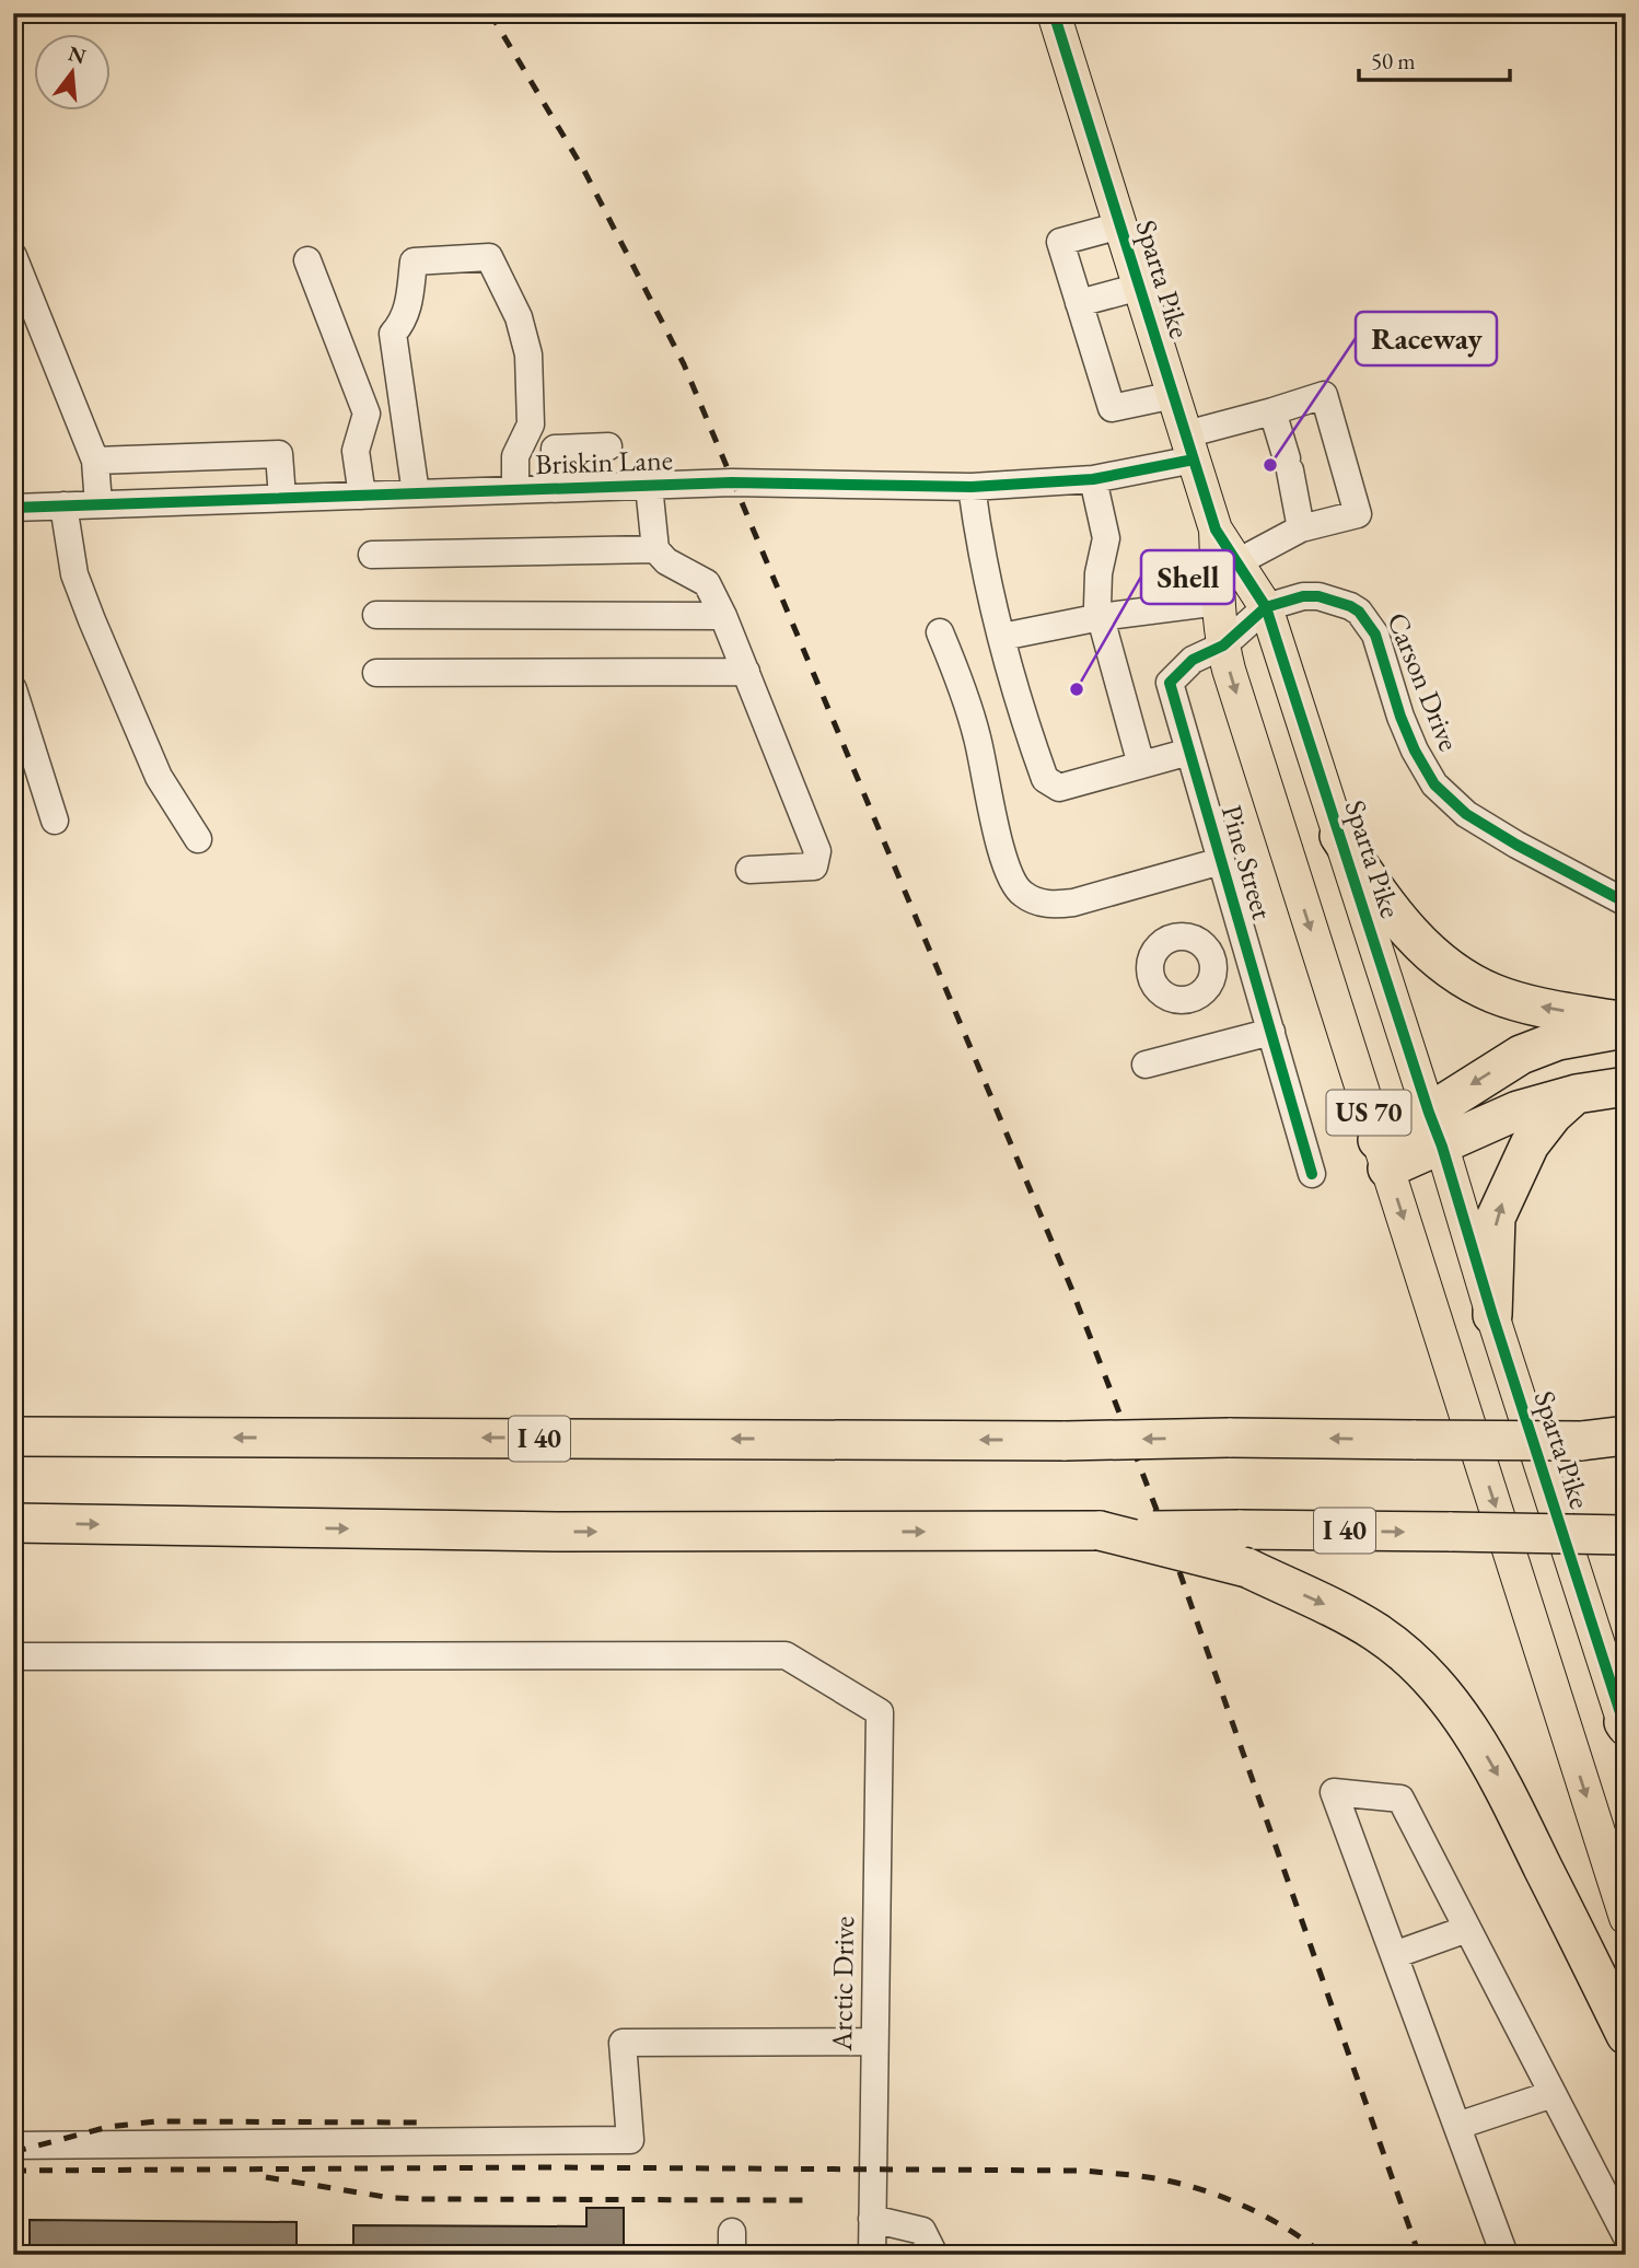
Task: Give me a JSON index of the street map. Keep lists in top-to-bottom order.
{
  "streets": {
    "highway": ["I 40"],
    "main road": ["Sparta Pike", "US 70"],
    "street": [
      "Briskin Lane",
      "Carson Drive",
      "Pine Street",
      "Arctic Drive"
    ]
  },
  "crossings": [
    ["Sparta Pike", "Briskin Lane"],
    ["Sparta Pike", "Carson Drive"],
    ["Sparta Pike", "Pine Street"],
    ["Carson Drive", "Pine Street"]
  ],
  "places": ["Raceway", "Shell"],
  "scale_bar": "50 m",
  "north": "top"
}
